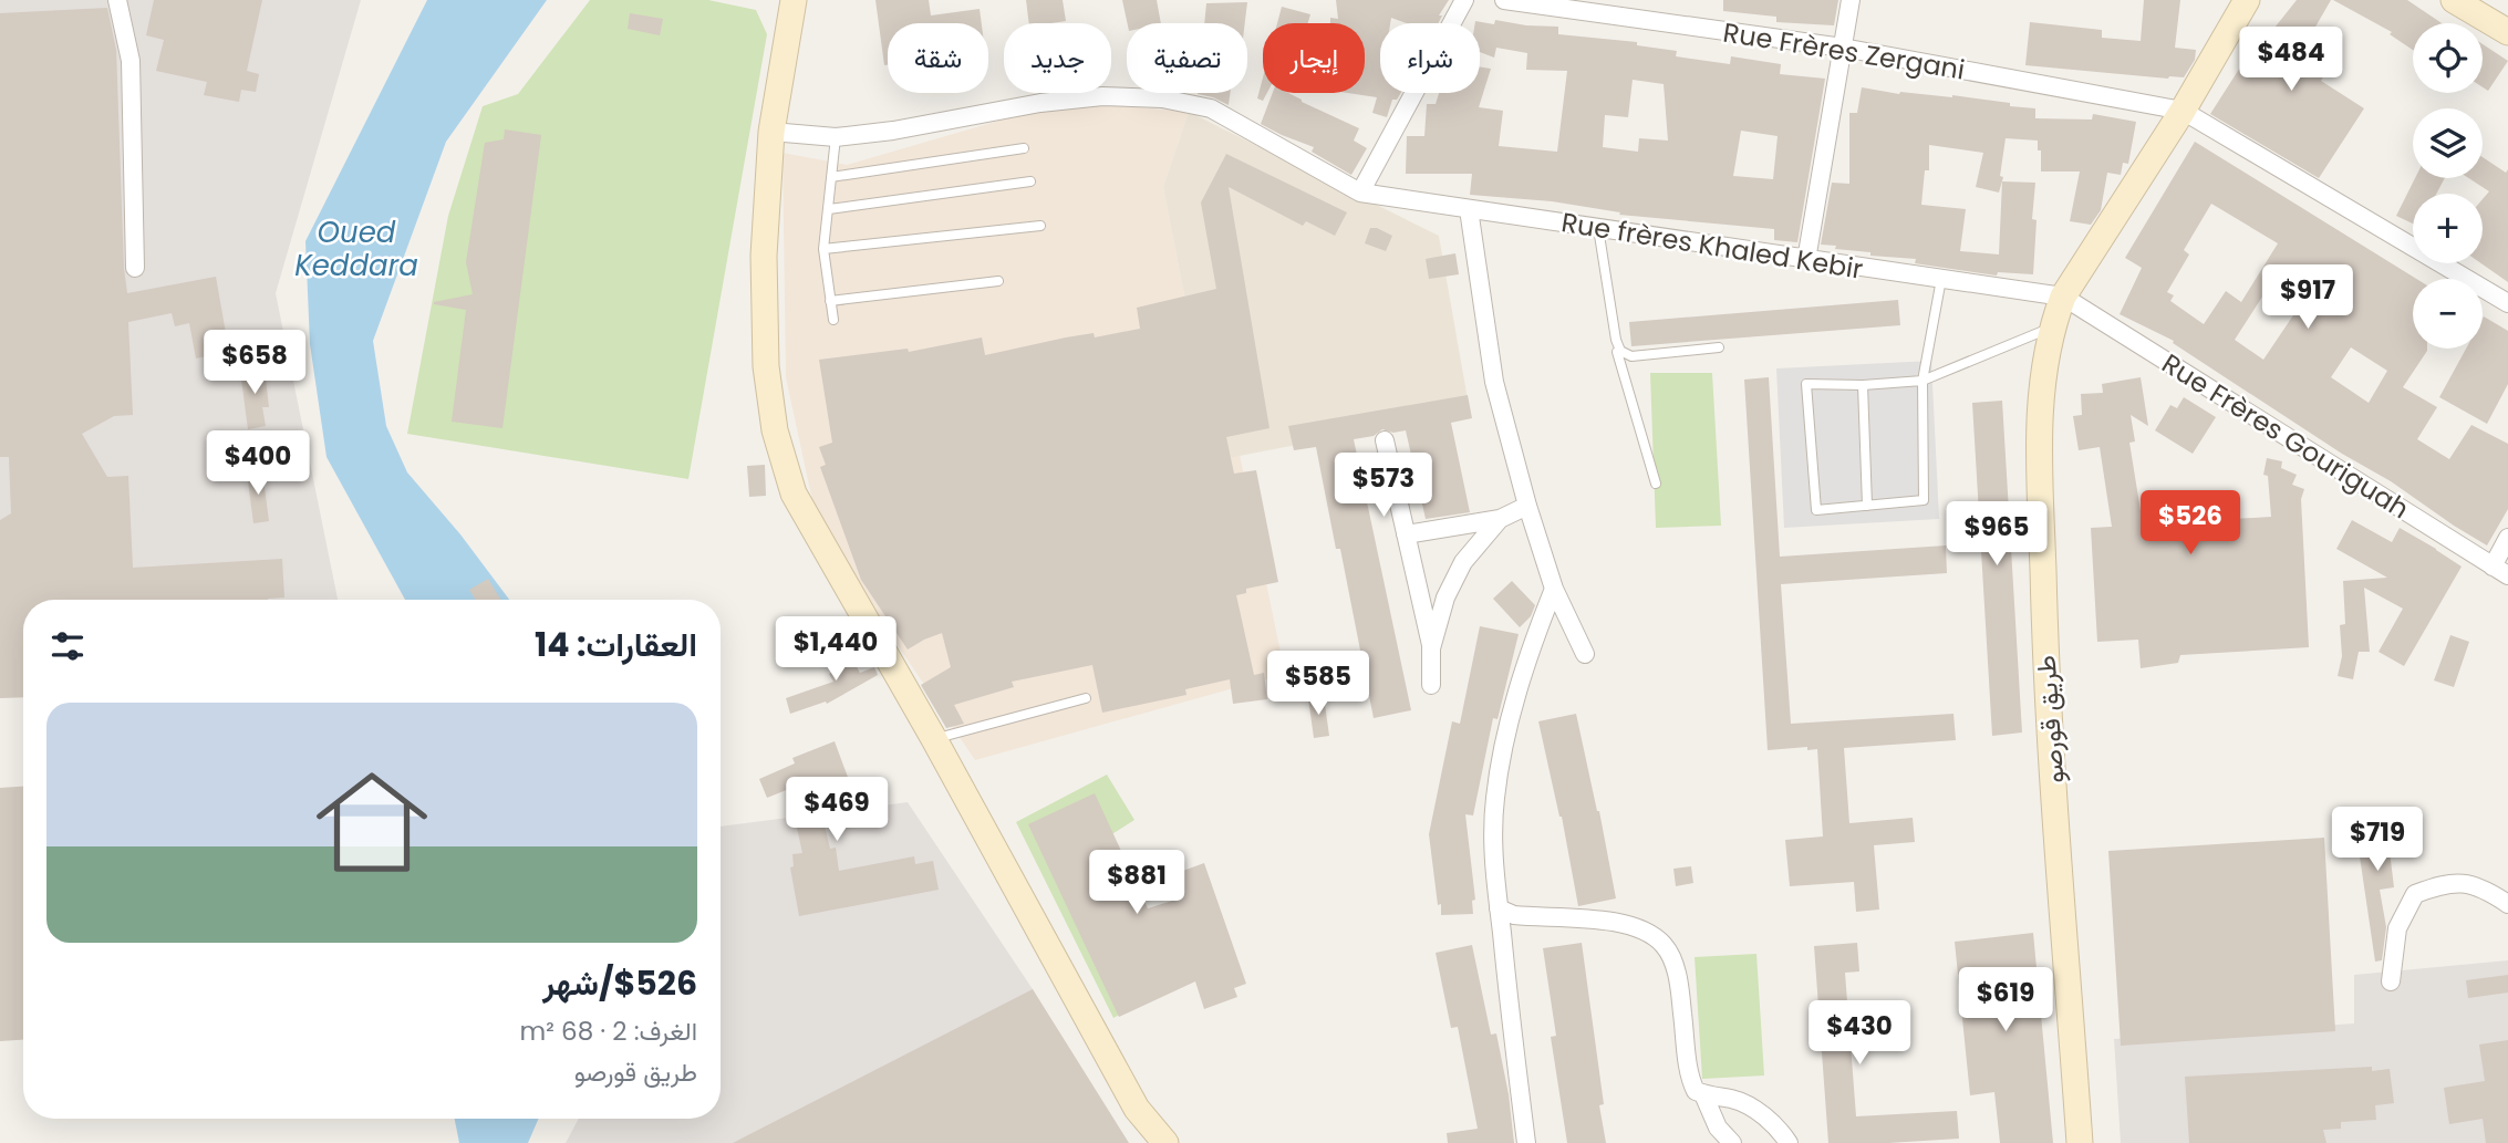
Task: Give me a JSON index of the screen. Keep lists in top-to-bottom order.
{
  "streets": {
    "main road": ["طريق قورصو"],
    "street": ["Rue Frères Zergani", "Rue frères Khaled Kebir", "Rue Frères Gouriguah"]
  },
  "crossings": [
    ["Rue Frères Zergani", "طريق قورصو"],
    ["Rue frères Khaled Kebir", "Rue Frères Gouriguah"],
    ["Rue frères Khaled Kebir", "طريق قورصو"],
    ["Rue Frères Gouriguah", "طريق قورصو"]
  ],
  "water": ["Oued Keddara"],
  "page": {
    "map_buttons": ["+", "−"],
    "chip": [
      "شراء",
      "إيجار",
      "تصفية",
      "جديد",
      "شقة"
    ],
    "price": [
      "$484",
      "$917",
      "$658",
      "$400",
      "$573",
      "$526",
      "$965",
      "$1,440",
      "$585",
      "$469",
      "$719",
      "$881",
      "$619",
      "$430"
    ],
    "heading": "العقارات: 14",
    "list": [
      {
        "name": "$526/شهر",
        "note": "الغرف: 2 · 68 m² · طريق قورصو"
      }
    ]
  }
}
